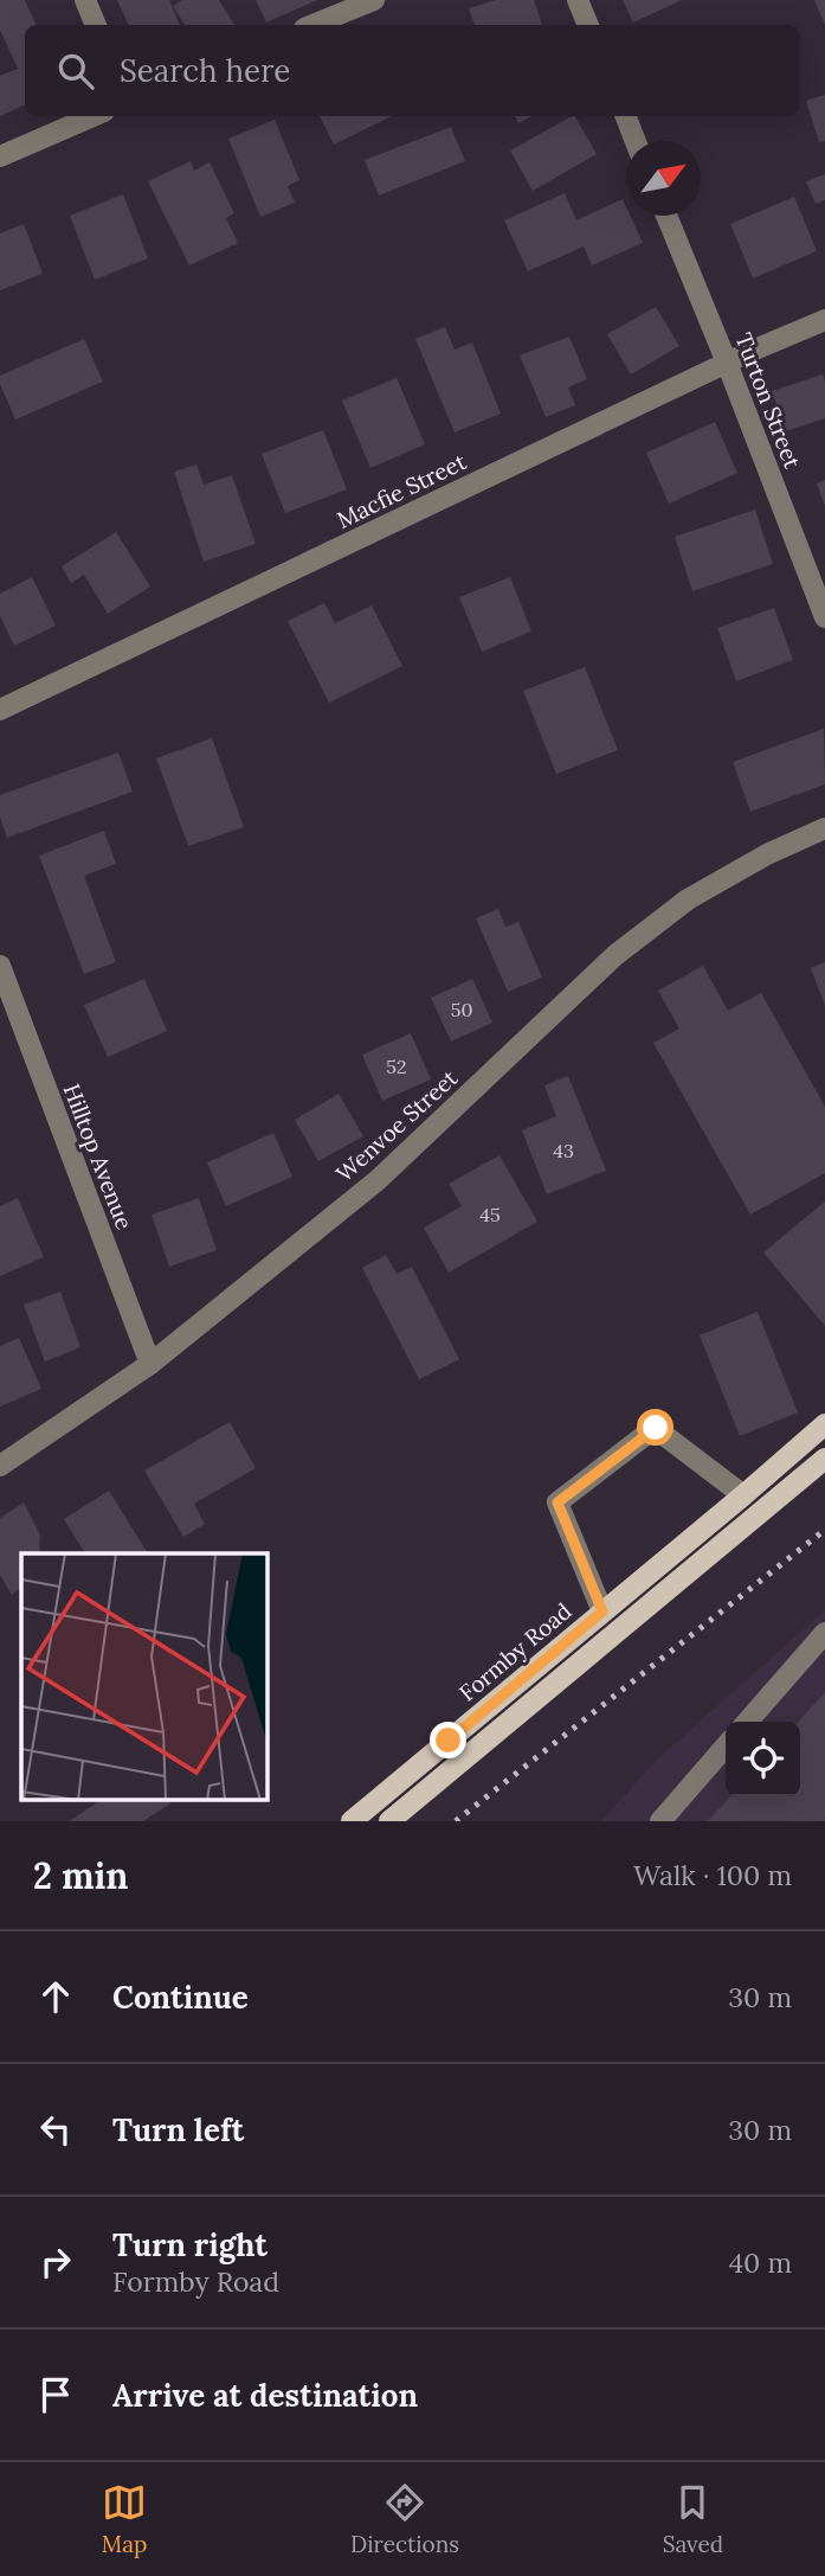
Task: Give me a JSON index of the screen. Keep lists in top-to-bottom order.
{
  "streets": {
    "main road": ["Formby Road"],
    "street": [
      "Turton Street",
      "Macfie Street",
      "Wenvoe Street",
      "Hilltop Avenue"
    ]
  },
  "crossings": [
    ["Turton Street", "Macfie Street"],
    ["Wenvoe Street", "Hilltop Avenue"]
  ],
  "house_numbers": [
    "50",
    "52",
    "43",
    "45"
  ],
  "north": "top right",
  "page": {
    "search": "Search here",
    "heading": ["2 min", "Walk · 100 m"],
    "list": [
      ["Continue", "30 m"],
      ["Turn left", "30 m"],
      ["Turn right", "Formby Road", "40 m"],
      "Arrive at destination"
    ],
    "nav": ["Map", "Directions", "Saved"]
  }
}
